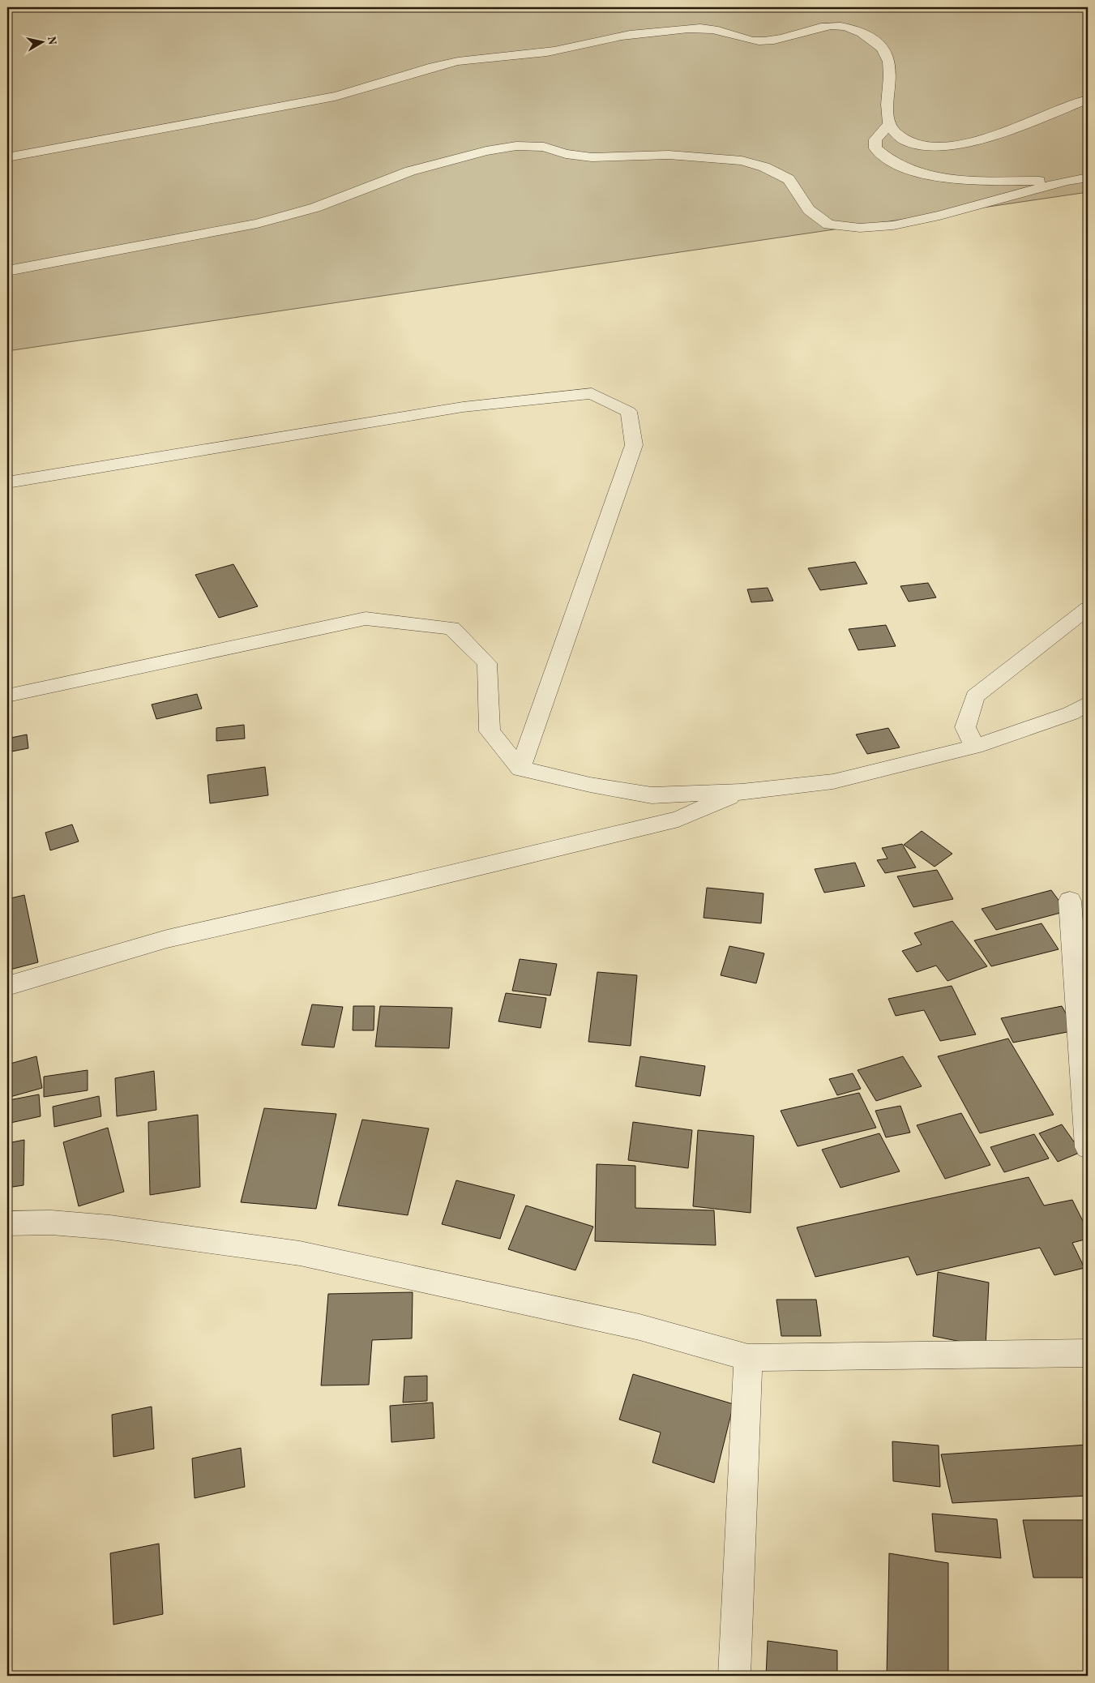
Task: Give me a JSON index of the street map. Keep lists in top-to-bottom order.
{
  "north": "right"
}
